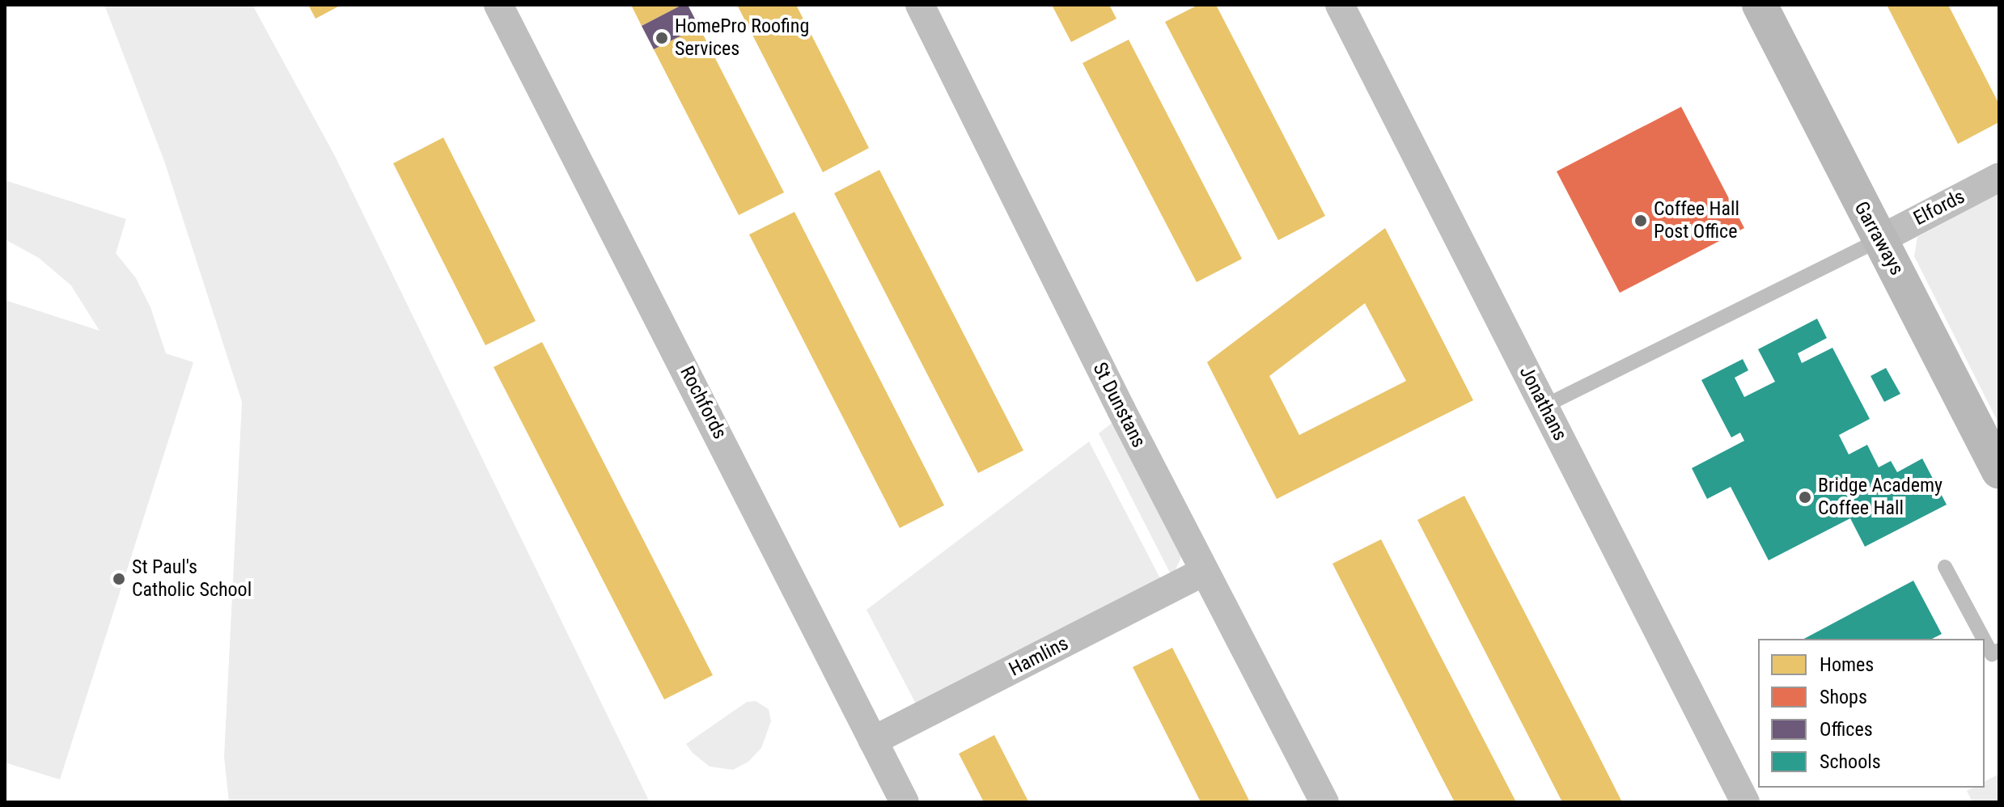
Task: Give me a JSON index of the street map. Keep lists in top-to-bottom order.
{
  "streets": {
    "street": [
      "Elfords",
      "Garraways",
      "Rochfords",
      "Jonathans",
      "St Dunstans",
      "Hamlins"
    ]
  },
  "crossings": [
    ["Elfords", "Garraways"],
    ["Rochfords", "Hamlins"],
    ["St Dunstans", "Hamlins"]
  ],
  "places": [
    "HomePro Roofing Services",
    "Coffee Hall Post Office",
    "Bridge Academy Coffee Hall",
    "St Paul's Catholic School"
  ],
  "legend": [
    "Homes",
    "Shops",
    "Offices",
    "Schools"
  ]
}
